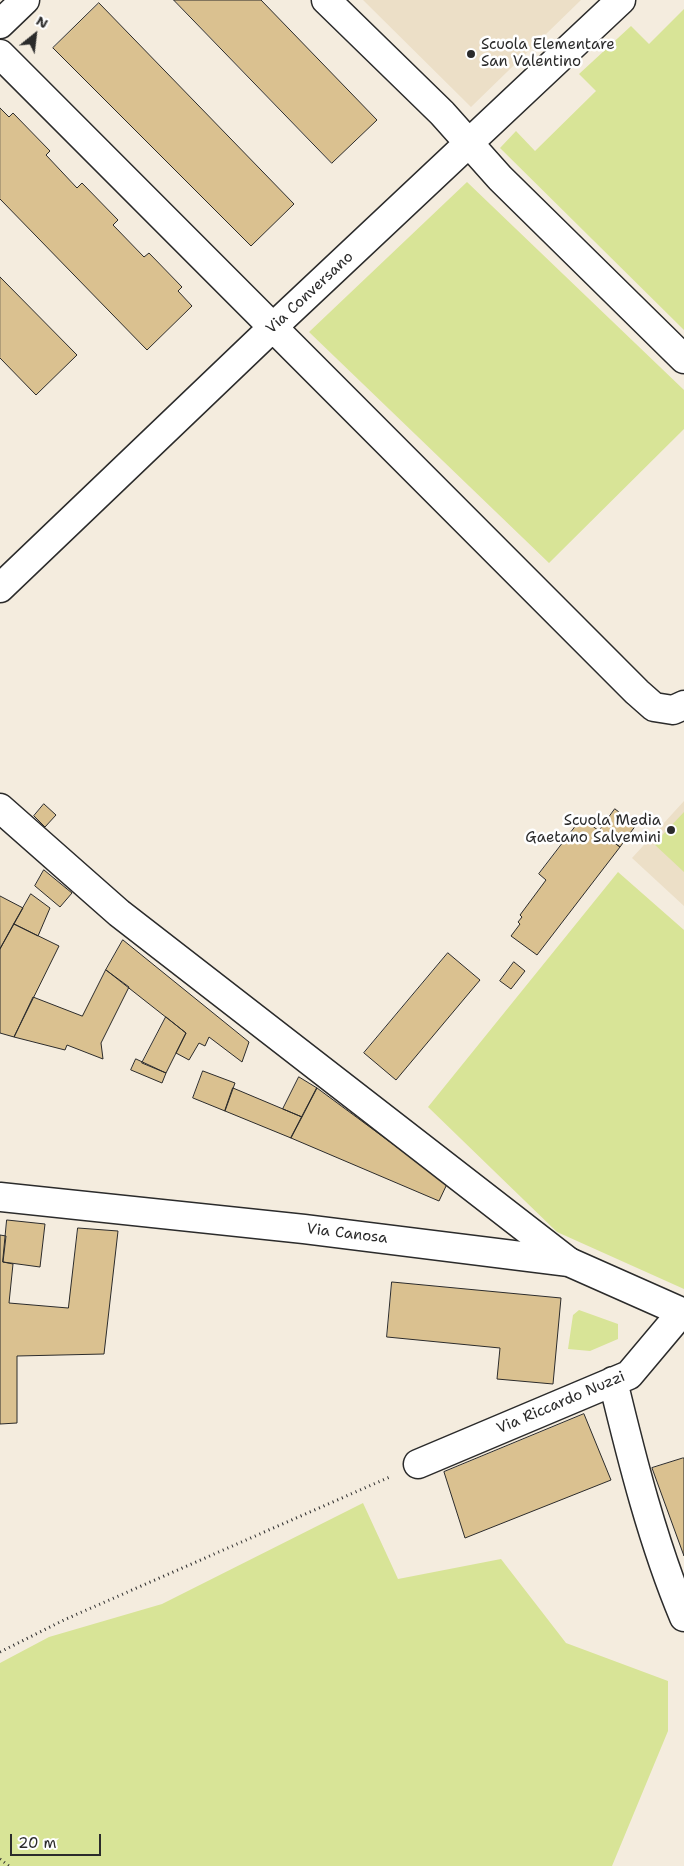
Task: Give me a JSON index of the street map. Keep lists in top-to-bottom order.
{
  "streets": {
    "street": ["Via Conversano", "Via Canosa", "Via Riccardo Nuzzi"]
  },
  "crossings": [
    ["Via Canosa", "Via Riccardo Nuzzi"]
  ],
  "places": ["Scuola Elementare San Valentino", "Scuola Media Gaetano Salvemini"],
  "scale_bar": "20 m",
  "north": "top right"
}
